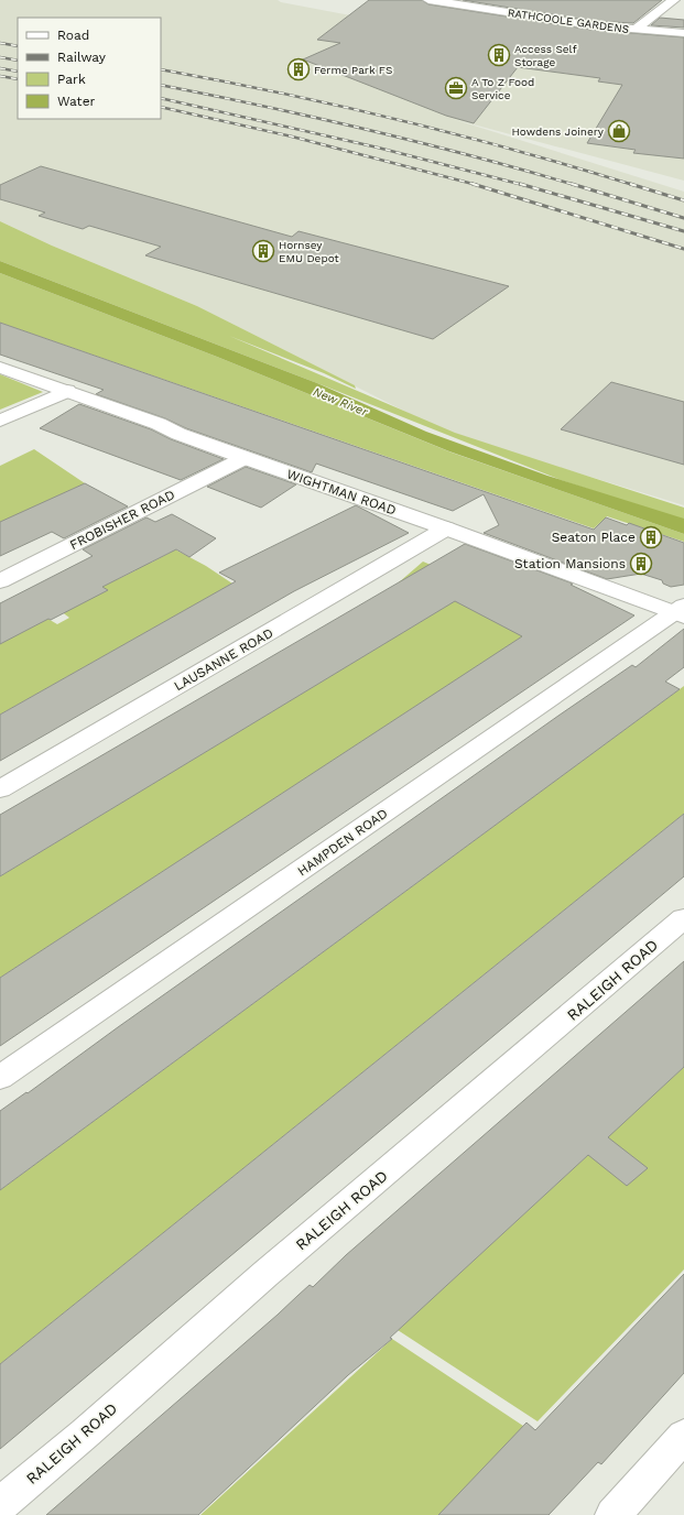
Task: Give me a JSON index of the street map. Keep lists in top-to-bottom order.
{
  "streets": {
    "street": [
      "RATHCOOLE GARDENS",
      "WIGHTMAN ROAD",
      "FROBISHER ROAD",
      "LAUSANNE ROAD",
      "HAMPDEN ROAD",
      "RALEIGH ROAD"
    ]
  },
  "crossings": [
    ["WIGHTMAN ROAD", "FROBISHER ROAD"],
    ["WIGHTMAN ROAD", "LAUSANNE ROAD"],
    ["WIGHTMAN ROAD", "HAMPDEN ROAD"]
  ],
  "water": ["New River"],
  "places": {
    "building": [
      "Access Self Storage",
      "Ferme Park FS",
      "Hornsey EMU Depot",
      "Seaton Place",
      "Station Mansions"
    ],
    "office": ["A To Z Food Service"],
    "shop": ["Howdens Joinery"]
  },
  "legend": [
    "Road",
    "Railway",
    "Park",
    "Water"
  ]
}
